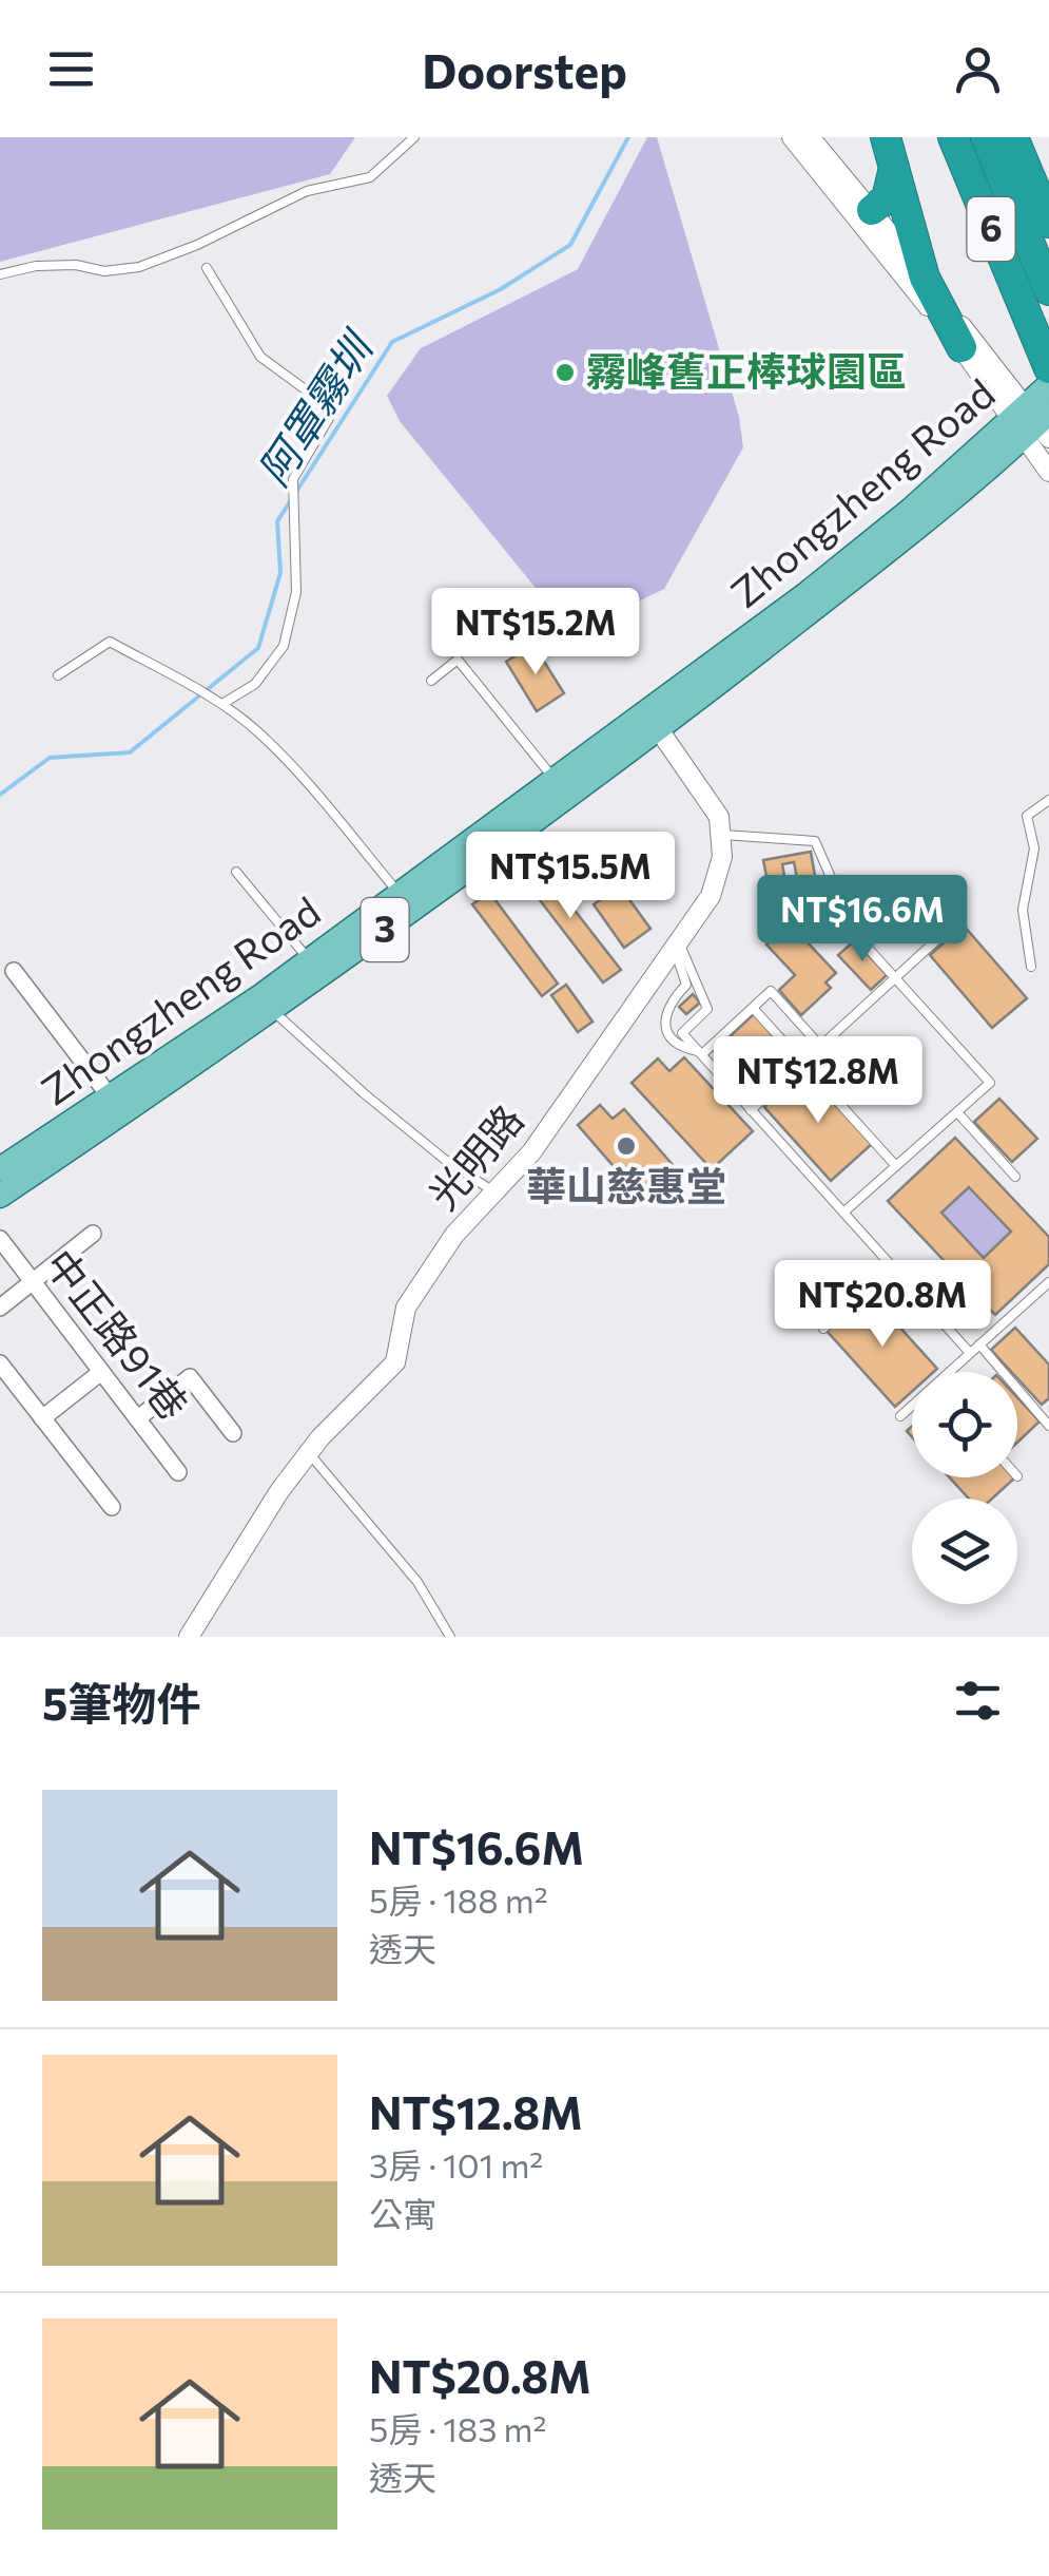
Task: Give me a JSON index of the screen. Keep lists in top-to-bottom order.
{
  "streets": {
    "highway": ["6"],
    "main road": ["Zhongzheng Road", "3"],
    "street": ["光明路", "中正路91巷"]
  },
  "water": ["阿罩霧圳"],
  "places": ["霧峰舊正棒球園區", "華山慈惠堂"],
  "page": {
    "header": "Doorstep",
    "price": [
      "NT$15.2M",
      "NT$15.5M",
      "NT$16.6M",
      "NT$12.8M",
      "NT$20.8M"
    ],
    "heading": "5筆物件",
    "list": [
      {
        "name": "NT$16.6M",
        "note": "5房 · 188 m² · 透天"
      },
      {
        "name": "NT$12.8M",
        "note": "3房 · 101 m² · 公寓"
      },
      {
        "name": "NT$20.8M",
        "note": "5房 · 183 m² · 透天"
      }
    ]
  }
}
